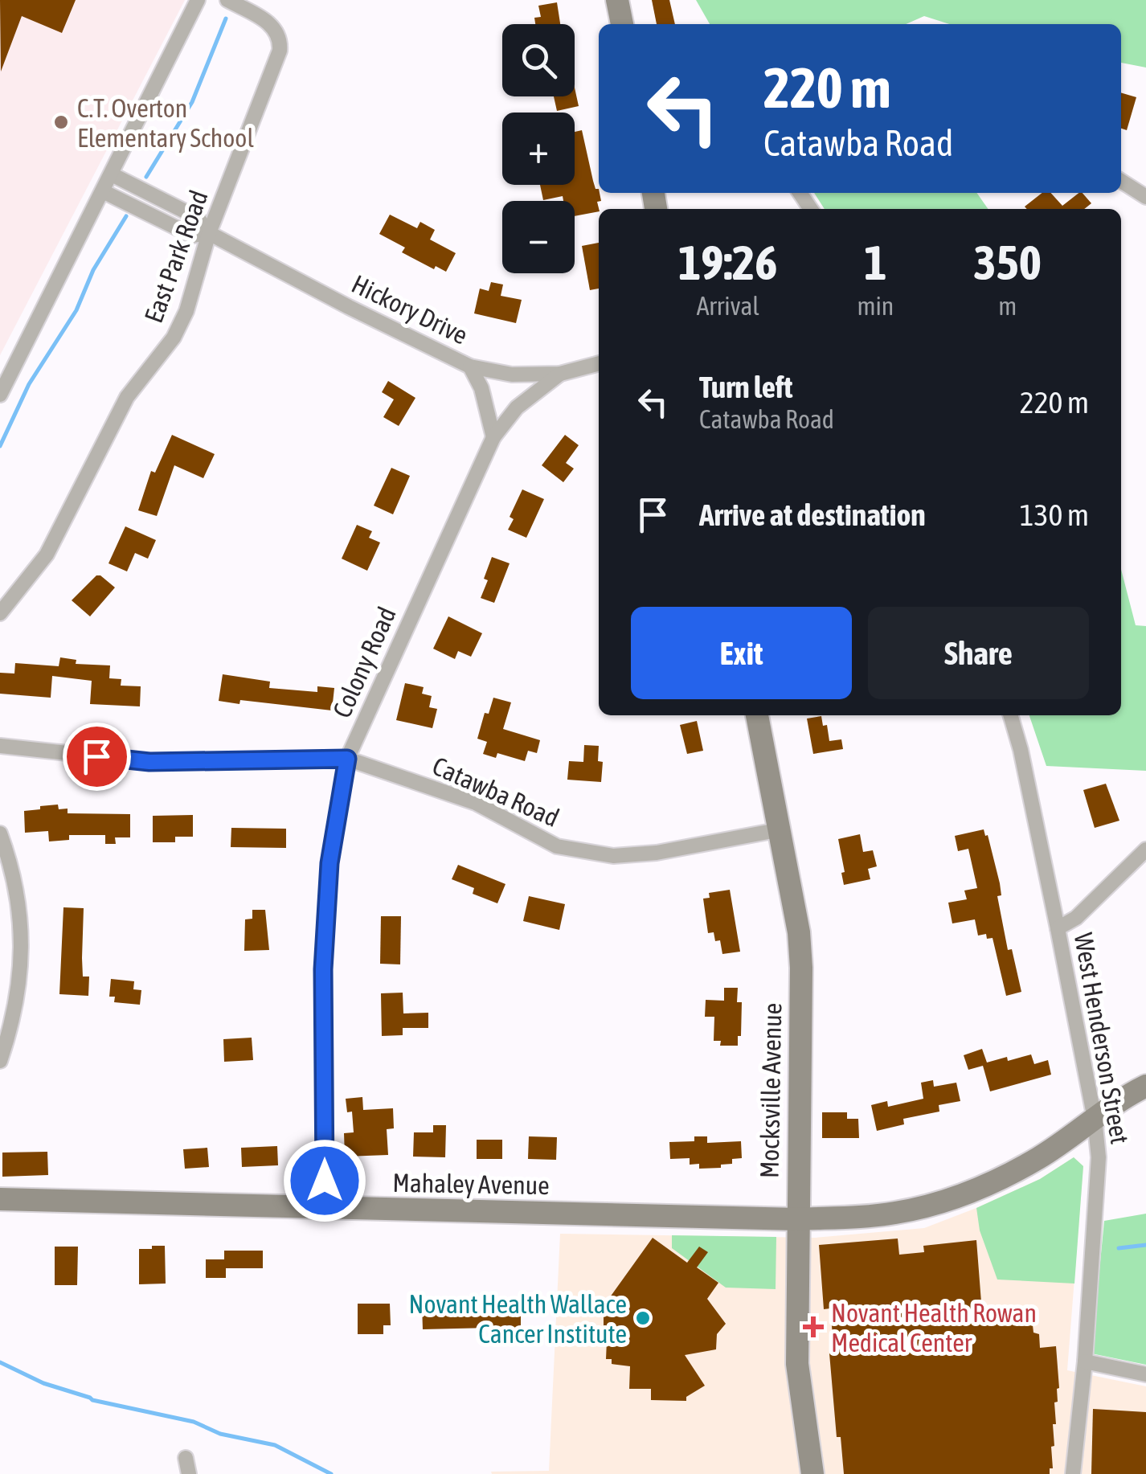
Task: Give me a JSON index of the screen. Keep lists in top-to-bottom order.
{
  "streets": {
    "street": [
      "East Park Road",
      "Hickory Drive",
      "Colony Road",
      "Catawba Road",
      "West Henderson Street",
      "Mocksville Avenue",
      "Mahaley Avenue"
    ]
  },
  "crossings": [
    ["East Park Road", "Hickory Drive"],
    ["Hickory Drive", "Colony Road"],
    ["Colony Road", "Catawba Road"],
    ["Colony Road", "Mahaley Avenue"],
    ["Catawba Road", "Mocksville Avenue"],
    ["West Henderson Street", "Mahaley Avenue"],
    ["Mocksville Avenue", "Mahaley Avenue"]
  ],
  "places": {
    "other": ["C.T. Overton Elementary School", "Novant Health Wallace Cancer Institute"],
    "health": ["Novant Health Rowan Medical Center"]
  },
  "page": {
    "map_buttons": ["+", "−"],
    "turn": ["220 m", "Catawba Road"],
    "eta": [
      "19:26",
      "Arrival",
      "1",
      "min",
      "350",
      "m"
    ],
    "list": [
      {
        "name": "Turn left",
        "note": "Catawba Road",
        "value": "220 m"
      },
      {
        "name": "Arrive at destination",
        "value": "130 m"
      }
    ],
    "buttons": ["Exit", "Share"]
  }
}
